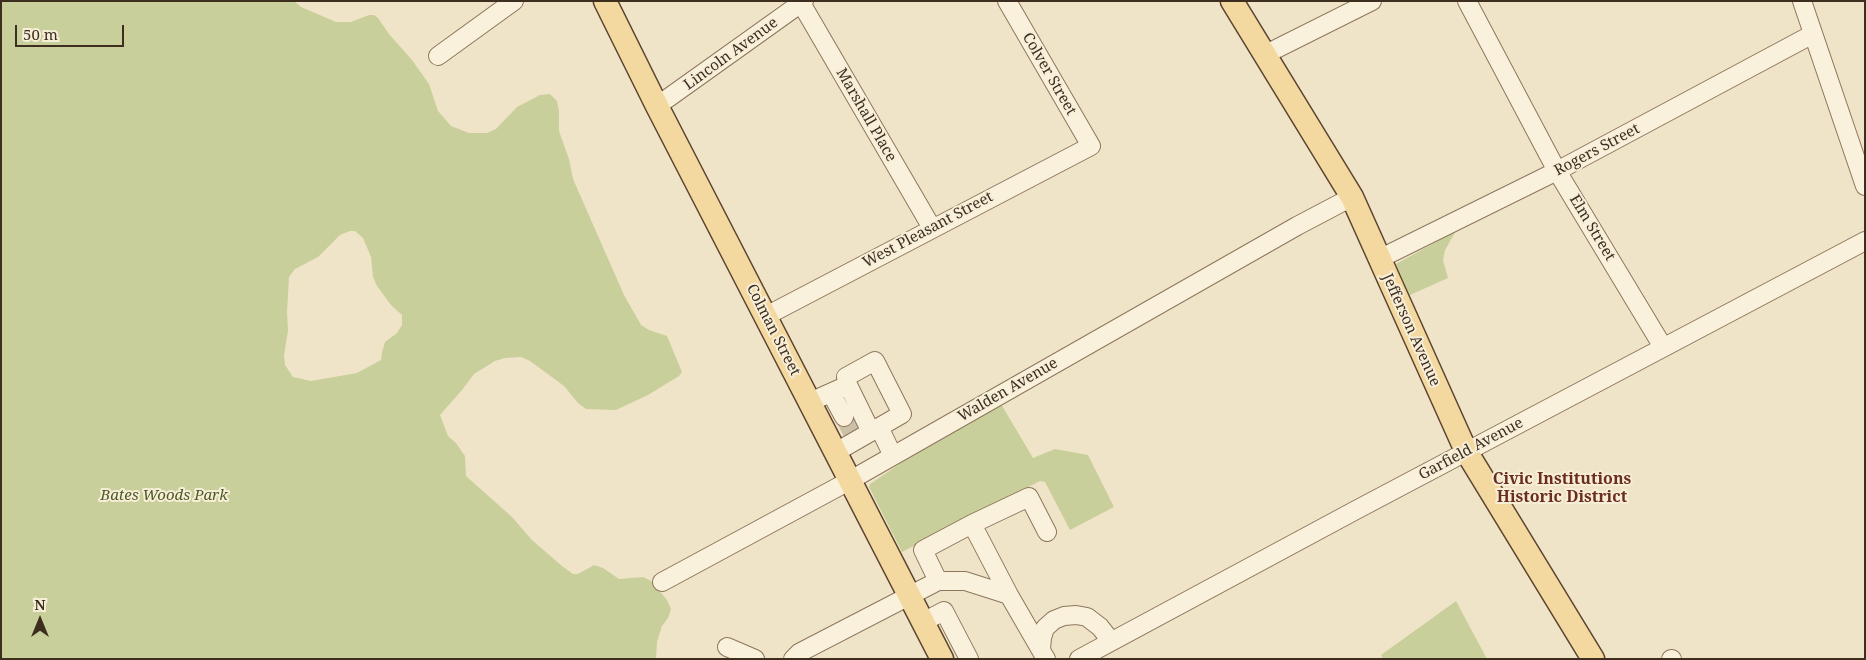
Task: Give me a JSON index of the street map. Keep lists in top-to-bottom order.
{
  "streets": {
    "main road": ["Colman Street", "Jefferson Avenue"],
    "street": [
      "Lincoln Avenue",
      "Colver Street",
      "Marshall Place",
      "Rogers Street",
      "Elm Street",
      "West Pleasant Street",
      "Walden Avenue",
      "Garfield Avenue"
    ]
  },
  "crossings": [
    ["Lincoln Avenue", "Marshall Place"],
    ["Lincoln Avenue", "Colman Street"],
    ["Colver Street", "West Pleasant Street"],
    ["Marshall Place", "West Pleasant Street"],
    ["Rogers Street", "Elm Street"],
    ["Rogers Street", "Jefferson Avenue"],
    ["Elm Street", "Garfield Avenue"],
    ["West Pleasant Street", "Colman Street"],
    ["Colman Street", "Walden Avenue"],
    ["Jefferson Avenue", "Walden Avenue"],
    ["Jefferson Avenue", "Garfield Avenue"]
  ],
  "districts": ["Civic Institutions Historic District"],
  "parks": ["Bates Woods Park"],
  "scale_bar": "50 m",
  "north": "top"
}
